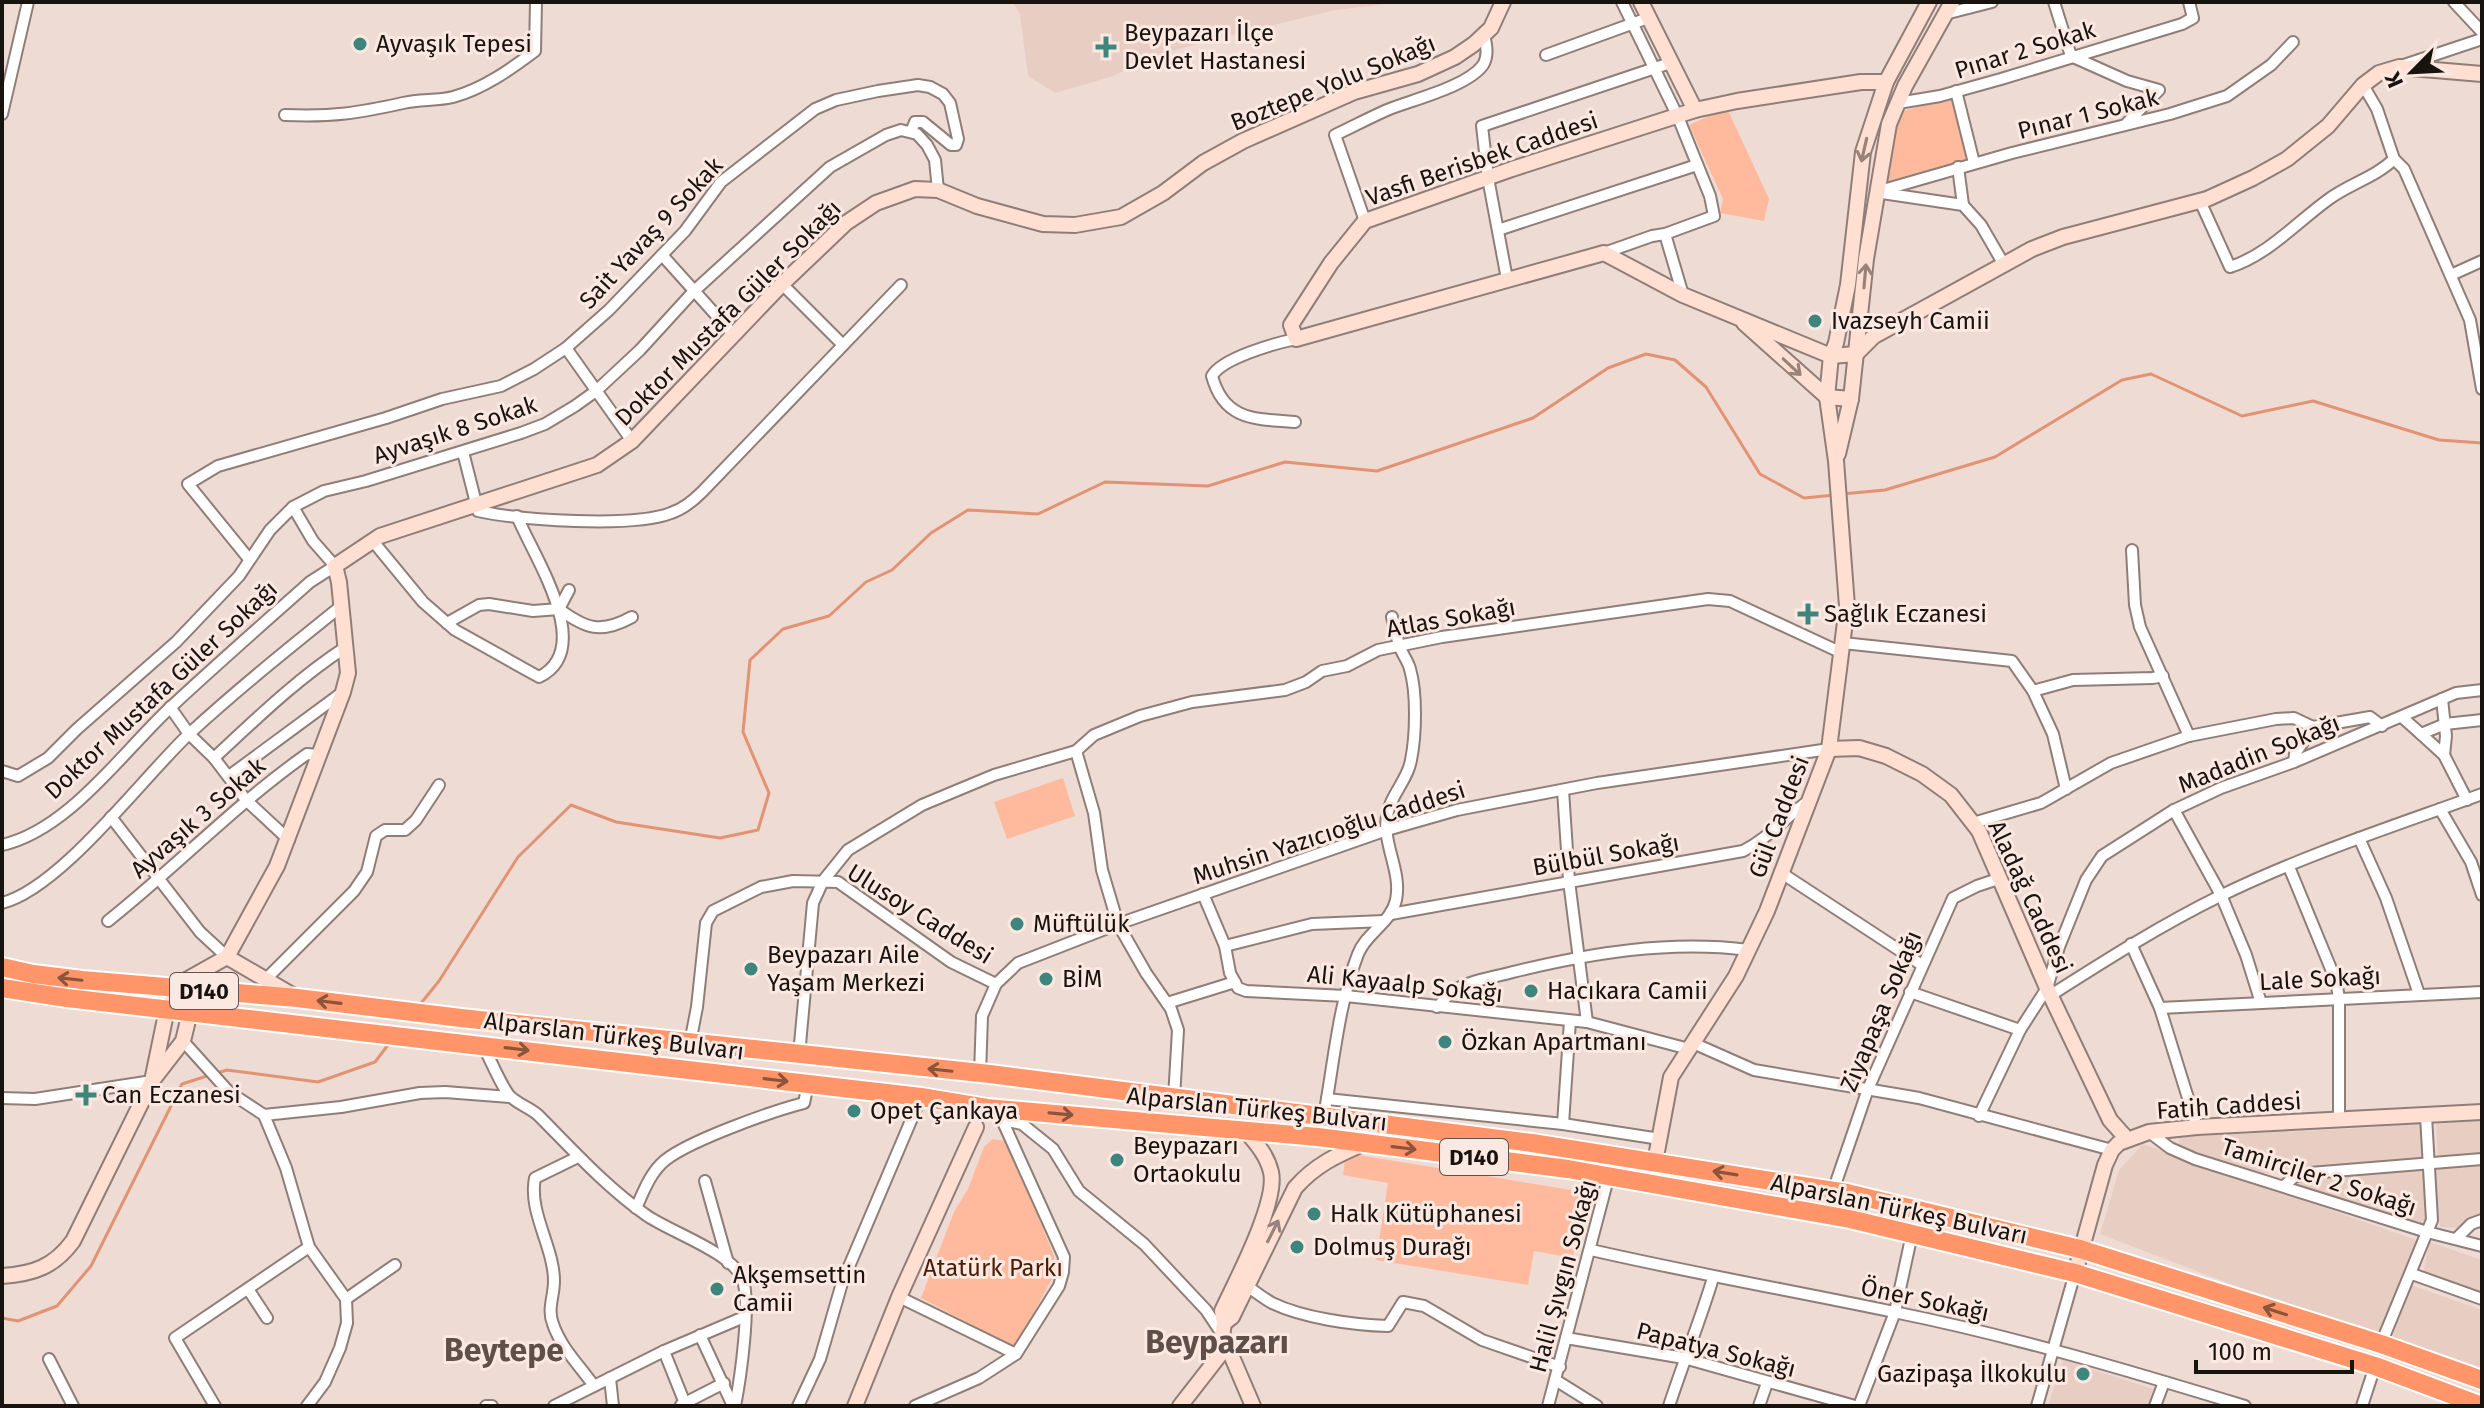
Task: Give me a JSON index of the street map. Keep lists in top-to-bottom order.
{
  "streets": {
    "highway": ["D140", "Alparslan Türkeş Bulvarı"],
    "street": [
      "Pınar 2 Sokak",
      "Boztepe Yolu Sokağı",
      "Pınar 1 Sokak",
      "Vasfi Berisbek Caddesi",
      "Sait Yavaş 9 Sokak",
      "Doktor Mustafa Güler Sokağı",
      "Ayvaşık 8 Sokak",
      "Atlas Sokağı",
      "Madadin Sokağı",
      "Gül Caddesi",
      "Ayvaşık 3 Sokak",
      "Muhsin Yazıcıoğlu Caddesi",
      "Bülbül Sokağı",
      "Aladağ Caddesi",
      "Ulusoy Caddesi",
      "Lale Sokağı",
      "Ali Kayaalp Sokağı",
      "Ziyapaşa Sokağı",
      "Fatih Caddesi",
      "Tamirciler 2 Sokağı",
      "Halil Şıvgın Sokağı",
      "Öner Sokağı",
      "Papatya Sokağı"
    ]
  },
  "crossings": [
    ["Pınar 2 Sokak", "Gül Caddesi"],
    ["Boztepe Yolu Sokağı", "Doktor Mustafa Güler Sokağı"],
    ["Pınar 1 Sokak", "Gül Caddesi"],
    ["Vasfi Berisbek Caddesi", "Gül Caddesi"],
    ["Sait Yavaş 9 Sokak", "Ayvaşık 8 Sokak"],
    ["Atlas Sokağı", "Gül Caddesi"],
    ["Atlas Sokağı", "Ulusoy Caddesi"],
    ["Madadin Sokağı", "Aladağ Caddesi"],
    ["Gül Caddesi", "Muhsin Yazıcıoğlu Caddesi"],
    ["Gül Caddesi", "Bülbül Sokağı"],
    ["Gül Caddesi", "Aladağ Caddesi"],
    ["Gül Caddesi", "Ali Kayaalp Sokağı"],
    ["Gül Caddesi", "Alparslan Türkeş Bulvarı"],
    ["Muhsin Yazıcıoğlu Caddesi", "Aladağ Caddesi"],
    ["Muhsin Yazıcıoğlu Caddesi", "Ulusoy Caddesi"],
    ["Aladağ Caddesi", "Ziyapaşa Sokağı"],
    ["Aladağ Caddesi", "Fatih Caddesi"],
    ["Ali Kayaalp Sokağı", "Ziyapaşa Sokağı"],
    ["Ali Kayaalp Sokağı", "Fatih Caddesi"],
    ["Ziyapaşa Sokağı", "Alparslan Türkeş Bulvarı"],
    ["Alparslan Türkeş Bulvarı", "Halil Şıvgın Sokağı"],
    ["Fatih Caddesi", "Tamirciler 2 Sokağı"],
    ["Halil Şıvgın Sokağı", "Öner Sokağı"],
    ["Halil Şıvgın Sokağı", "Papatya Sokağı"]
  ],
  "districts": ["Beypazarı", "Beytepe"],
  "parks": ["Atatürk Parkı"],
  "places": {
    "other": [
      "Ayvaşık Tepesi",
      "Ivazseyh Camii",
      "Müftülük",
      "Beypazarı Aile Yaşam Merkezi",
      "BİM",
      "Hacıkara Camii",
      "Özkan Apartmanı",
      "Opet Çankaya",
      "Beypazarı Ortaokulu",
      "Halk Kütüphanesi",
      "Dolmuş Durağı",
      "Akşemsettin Camii",
      "Gazipaşa İlkokulu"
    ],
    "health": ["Beypazarı İlçe Devlet Hastanesi", "Sağlık Eczanesi", "Can Eczanesi"]
  },
  "scale_bar": "100 m",
  "north": "bottom left"
}
